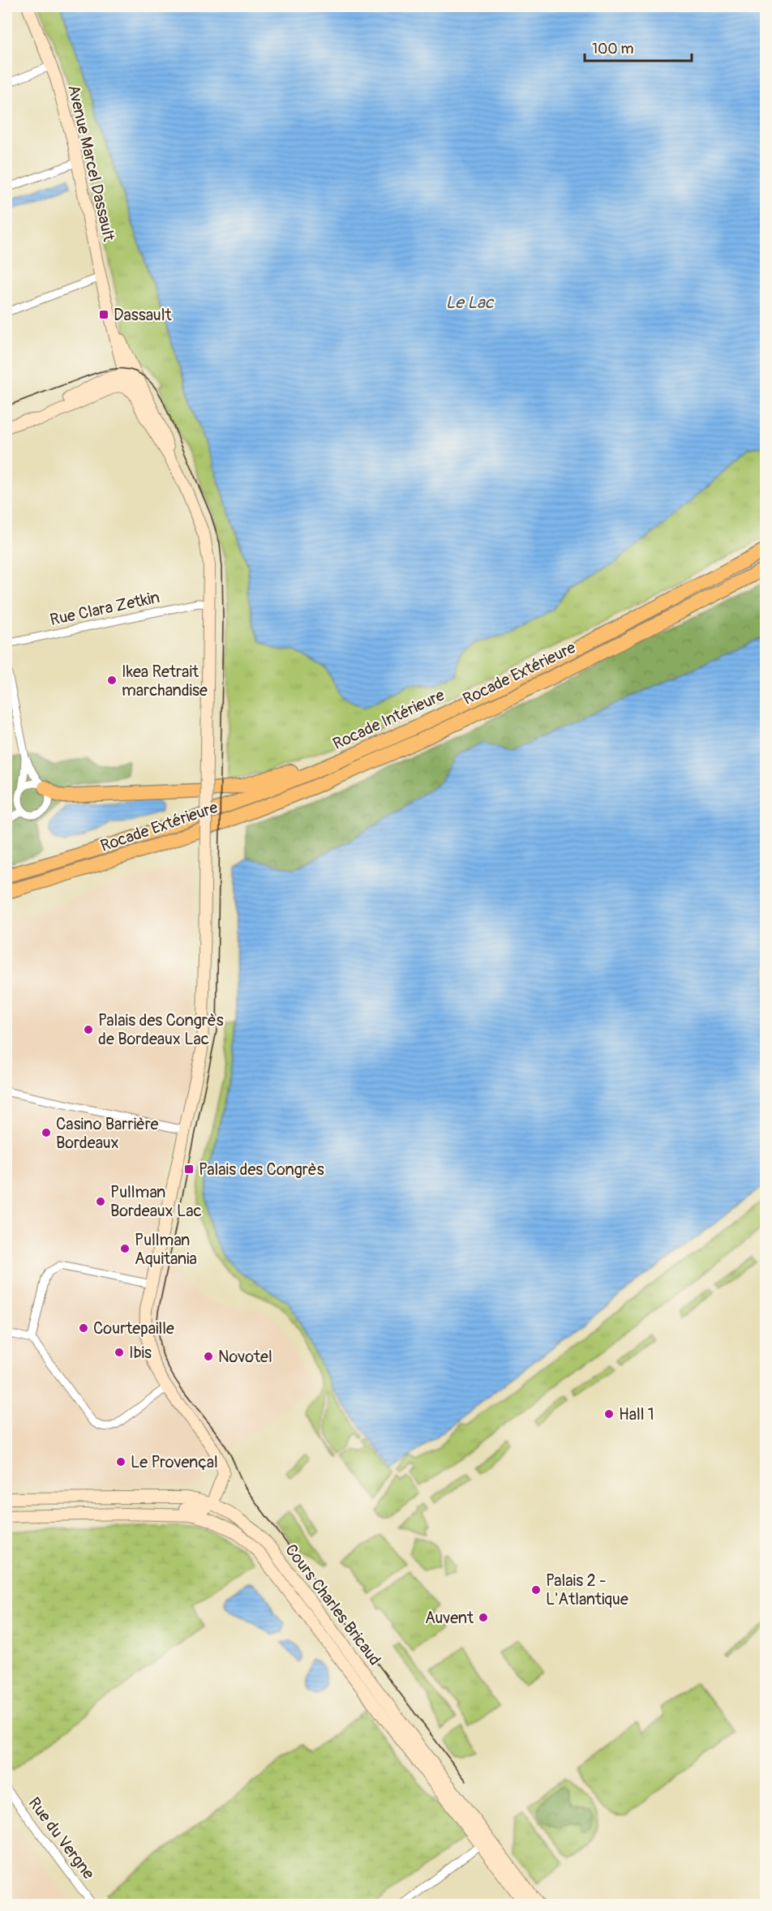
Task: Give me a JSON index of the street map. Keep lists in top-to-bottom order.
{
  "streets": {
    "highway": ["Rocade Extérieure", "Rocade Intérieure"],
    "street": [
      "Avenue Marcel Dassault",
      "Rue Clara Zetkin",
      "Cours Charles Bricaud",
      "Rue du Vergne"
    ]
  },
  "crossings": [
    ["Avenue Marcel Dassault", "Rue Clara Zetkin"],
    ["Avenue Marcel Dassault", "Cours Charles Bricaud"]
  ],
  "water": ["Le Lac"],
  "places": {
    "transit": ["Dassault", "Palais des Congrès"],
    "other": [
      "Ikea Retrait marchandise",
      "Palais des Congrès de Bordeaux Lac",
      "Casino Barrière Bordeaux",
      "Pullman Bordeaux Lac",
      "Pullman Aquitania",
      "Courtepaille",
      "Ibis",
      "Novotel",
      "Hall 1",
      "Le Provençal",
      "Palais 2 - L'Atlantique",
      "Auvent"
    ]
  },
  "scale_bar": "100 m"
}
